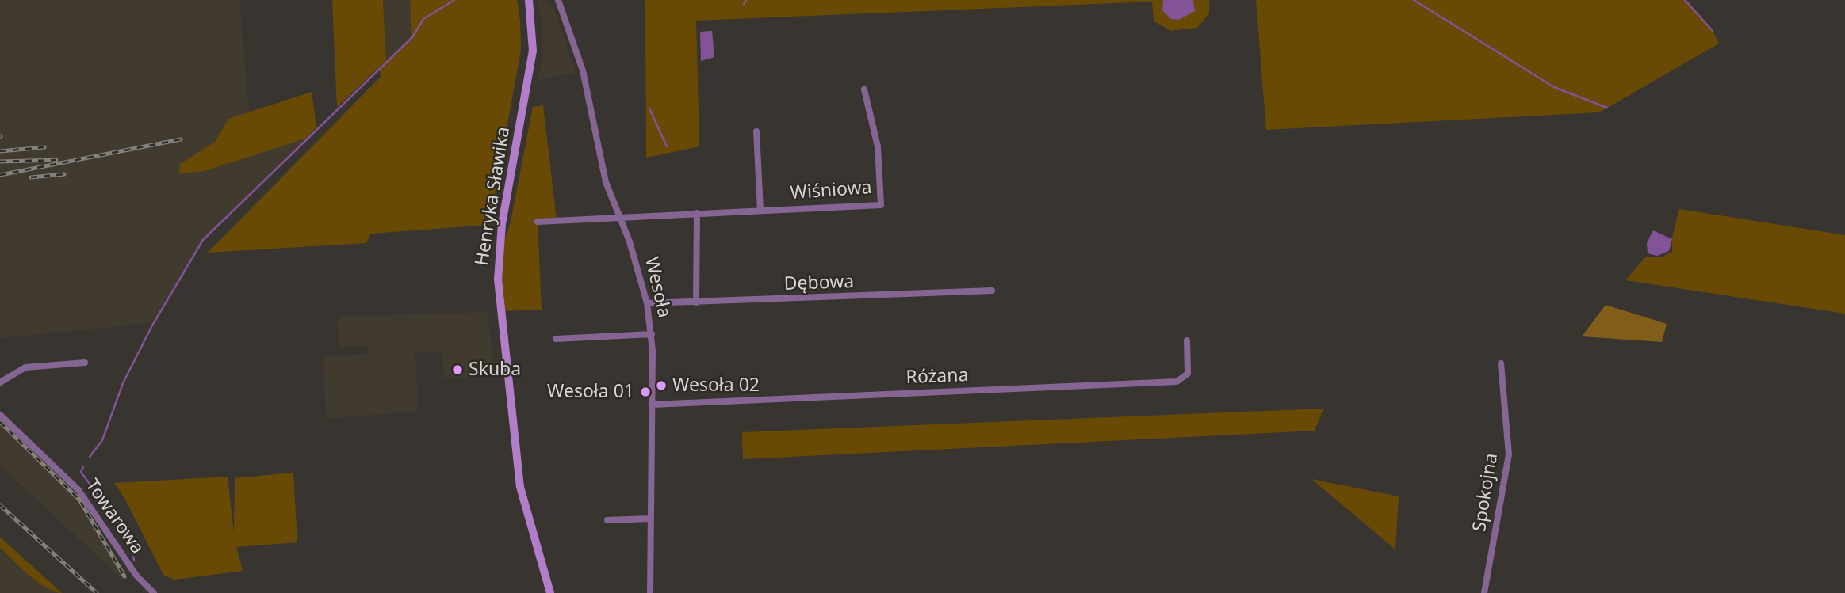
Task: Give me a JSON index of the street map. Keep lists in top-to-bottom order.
{
  "streets": {
    "main road": ["Henryka Sławika"],
    "street": [
      "Wiśniowa",
      "Dębowa",
      "Wesoła",
      "Różana",
      "Spokojna",
      "Towarowa"
    ]
  },
  "crossings": [
    ["Wiśniowa", "Wesoła"],
    ["Dębowa", "Wesoła"],
    ["Wesoła", "Różana"]
  ],
  "places": ["Skuba", "Wesoła 02", "Wesoła 01"]
}
